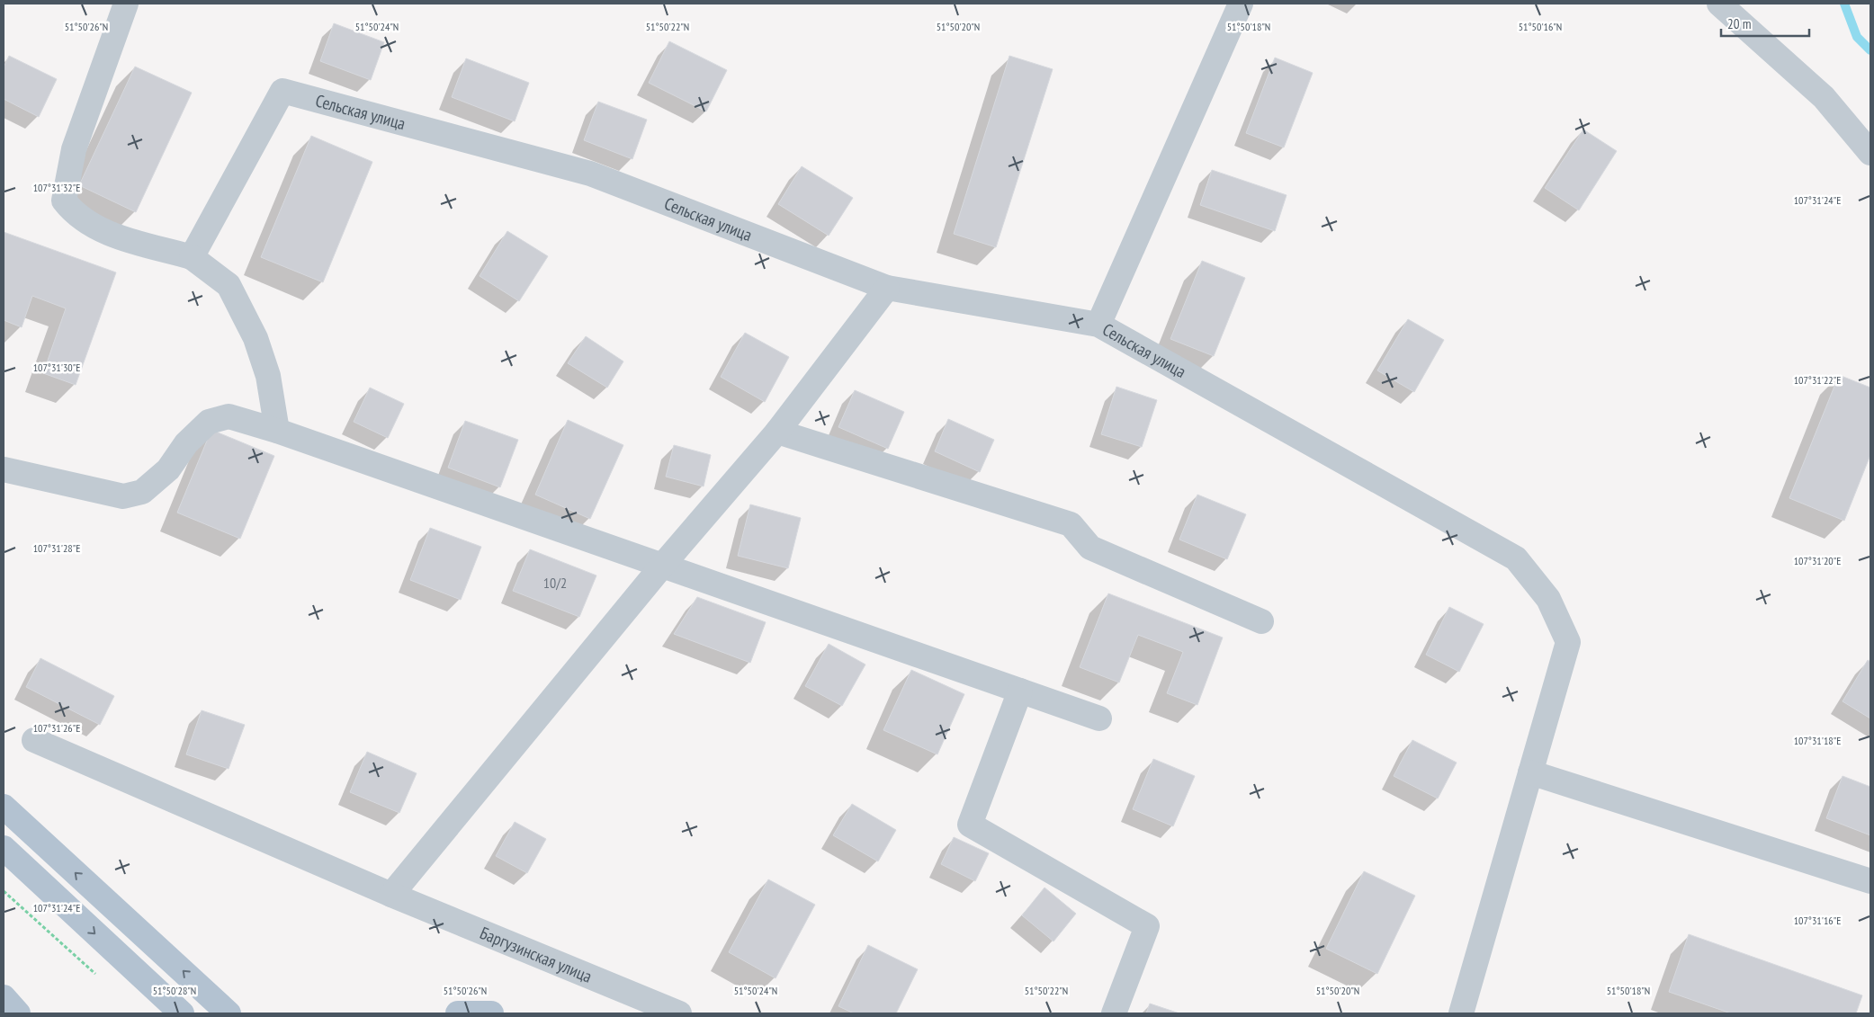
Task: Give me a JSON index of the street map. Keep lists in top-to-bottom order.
{
  "streets": {
    "street": ["Сельская улица", "Баргузинская улица"]
  },
  "house_numbers": ["10/2"],
  "scale_bar": "20 m",
  "coordinates": [
    "51°50'26\"N",
    "51°50'24\"N",
    "51°50'22\"N",
    "51°50'20\"N",
    "51°50'18\"N",
    "51°50'16\"N",
    "107°31'32\"E",
    "107°31'24\"E",
    "107°31'30\"E",
    "107°31'22\"E",
    "107°31'28\"E",
    "107°31'20\"E",
    "107°31'26\"E",
    "107°31'18\"E",
    "107°31'16\"E",
    "51°50'28\"N"
  ]
}
